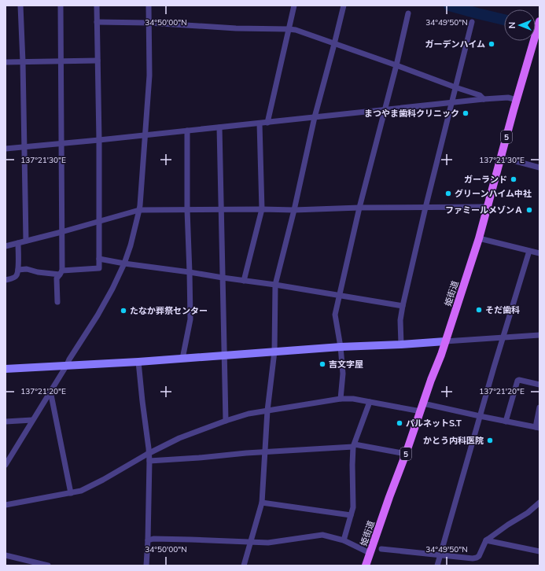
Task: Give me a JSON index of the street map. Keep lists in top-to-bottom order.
{
  "streets": {
    "main road": ["5", "姫街道"]
  },
  "places": [
    "ガーデンハイム",
    "まつやま歯科クリニック",
    "ガーランド",
    "グリーンハイム中社",
    "ファミールメゾンＡ",
    "そだ歯科",
    "たなか葬祭センター",
    "吉文字屋",
    "パルネットS.T",
    "かとう内科医院"
  ],
  "north": "left",
  "coordinates": [
    "34°50'00\"N",
    "34°49'50\"N",
    "137°21'30\"E",
    "137°21'20\"E"
  ]
}
